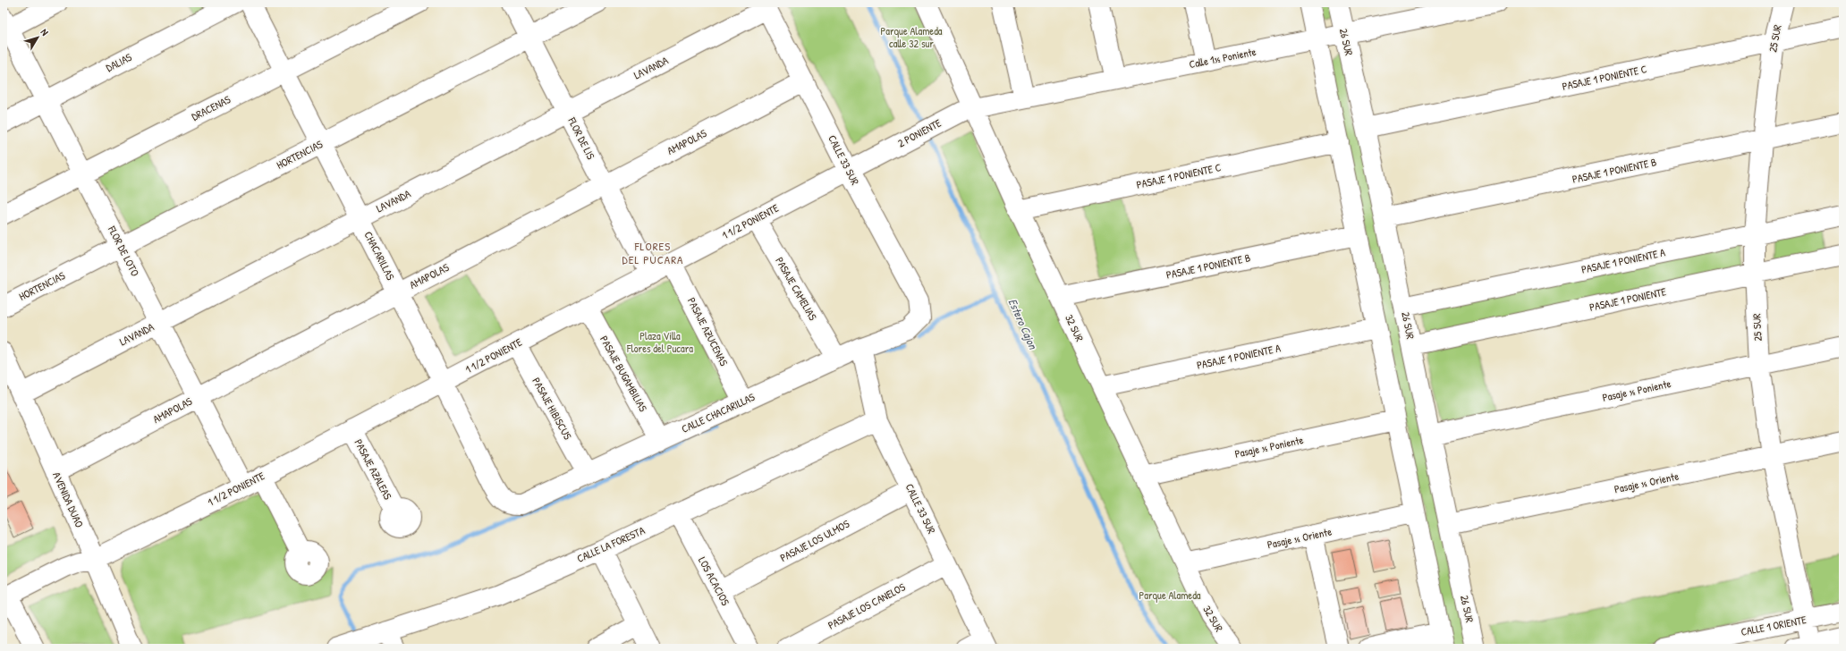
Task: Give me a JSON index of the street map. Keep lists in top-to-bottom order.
{
  "streets": {
    "street": [
      "25 SUR",
      "26 SUR",
      "Calle 1½ Poniente",
      "DALIAS",
      "LAVANDA",
      "PASAJE 1 PONIENTE C",
      "DRACENAS",
      "2 PONIENTE",
      "FLOR DE LIS",
      "AMAPOLAS",
      "HORTENCIAS",
      "CALLE 33 SUR",
      "PASAJE 1 PONIENTE B",
      "1 1/2 PONIENTE",
      "FLOR DE LOTO",
      "CHACARILLAS",
      "PASAJE 1 PONIENTE A",
      "PASAJE CAMELIAS",
      "PASAJE 1 PONIENTE",
      "32 SUR",
      "PASAJE AZUCENAS",
      "PASAJE BUGAMBILIAS",
      "Pasaje ½ Poniente",
      "PASAJE HIBISCUS",
      "CALLE CHACARILLAS",
      "PASAJE AZALEAS",
      "Pasaje ½ Oriente",
      "AVENIDA DUAO",
      "PASAJE LOS ULMOS",
      "CALLE LA FORESTA",
      "LOS ACACIOS",
      "PASAJE LOS CANELOS",
      "CALLE 1 ORIENTE"
    ]
  },
  "crossings": [
    ["25 SUR", "PASAJE 1 PONIENTE C"],
    ["25 SUR", "PASAJE 1 PONIENTE B"],
    ["25 SUR", "PASAJE 1 PONIENTE A"],
    ["25 SUR", "PASAJE 1 PONIENTE"],
    ["25 SUR", "Pasaje ½ Poniente"],
    ["25 SUR", "Pasaje ½ Oriente"],
    ["25 SUR", "CALLE 1 ORIENTE"],
    ["26 SUR", "Calle 1½ Poniente"],
    ["26 SUR", "PASAJE 1 PONIENTE C"],
    ["26 SUR", "PASAJE 1 PONIENTE B"],
    ["26 SUR", "PASAJE 1 PONIENTE A"],
    ["26 SUR", "PASAJE 1 PONIENTE"],
    ["26 SUR", "Pasaje ½ Poniente"],
    ["26 SUR", "Pasaje ½ Oriente"],
    ["Calle 1½ Poniente", "2 PONIENTE"],
    ["Calle 1½ Poniente", "32 SUR"],
    ["DALIAS", "FLOR DE LOTO"],
    ["LAVANDA", "FLOR DE LIS"],
    ["LAVANDA", "CALLE 33 SUR"],
    ["LAVANDA", "FLOR DE LOTO"],
    ["LAVANDA", "CHACARILLAS"],
    ["LAVANDA", "AVENIDA DUAO"],
    ["PASAJE 1 PONIENTE C", "32 SUR"],
    ["DRACENAS", "FLOR DE LOTO"],
    ["DRACENAS", "CHACARILLAS"],
    ["2 PONIENTE", "1 1/2 PONIENTE"],
    ["FLOR DE LIS", "AMAPOLAS"],
    ["FLOR DE LIS", "HORTENCIAS"],
    ["FLOR DE LIS", "1 1/2 PONIENTE"],
    ["AMAPOLAS", "CALLE 33 SUR"],
    ["AMAPOLAS", "FLOR DE LOTO"],
    ["AMAPOLAS", "CHACARILLAS"],
    ["AMAPOLAS", "AVENIDA DUAO"],
    ["HORTENCIAS", "FLOR DE LOTO"],
    ["HORTENCIAS", "CHACARILLAS"],
    ["CALLE 33 SUR", "1 1/2 PONIENTE"],
    ["CALLE 33 SUR", "CALLE CHACARILLAS"],
    ["CALLE 33 SUR", "PASAJE LOS ULMOS"],
    ["CALLE 33 SUR", "CALLE LA FORESTA"],
    ["CALLE 33 SUR", "PASAJE LOS CANELOS"],
    ["PASAJE 1 PONIENTE B", "32 SUR"],
    ["1 1/2 PONIENTE", "FLOR DE LOTO"],
    ["1 1/2 PONIENTE", "CHACARILLAS"],
    ["1 1/2 PONIENTE", "PASAJE CAMELIAS"],
    ["1 1/2 PONIENTE", "PASAJE AZUCENAS"],
    ["1 1/2 PONIENTE", "PASAJE BUGAMBILIAS"],
    ["1 1/2 PONIENTE", "PASAJE HIBISCUS"],
    ["1 1/2 PONIENTE", "PASAJE AZALEAS"],
    ["1 1/2 PONIENTE", "AVENIDA DUAO"],
    ["CHACARILLAS", "CALLE CHACARILLAS"],
    ["PASAJE 1 PONIENTE A", "32 SUR"],
    ["PASAJE CAMELIAS", "CALLE CHACARILLAS"],
    ["32 SUR", "Pasaje ½ Poniente"],
    ["32 SUR", "Pasaje ½ Oriente"],
    ["PASAJE AZUCENAS", "CALLE CHACARILLAS"],
    ["PASAJE BUGAMBILIAS", "CALLE CHACARILLAS"],
    ["PASAJE HIBISCUS", "CALLE CHACARILLAS"],
    ["PASAJE LOS ULMOS", "LOS ACACIOS"],
    ["CALLE LA FORESTA", "LOS ACACIOS"]
  ],
  "districts": ["FLORES DEL PUCARA"],
  "water": ["Estero Cajon"],
  "parks": ["Parque Alameda calle 32 sur", "Plaza Villa Flores del Pucara", "Parque Alameda"],
  "north": "top right"
}
